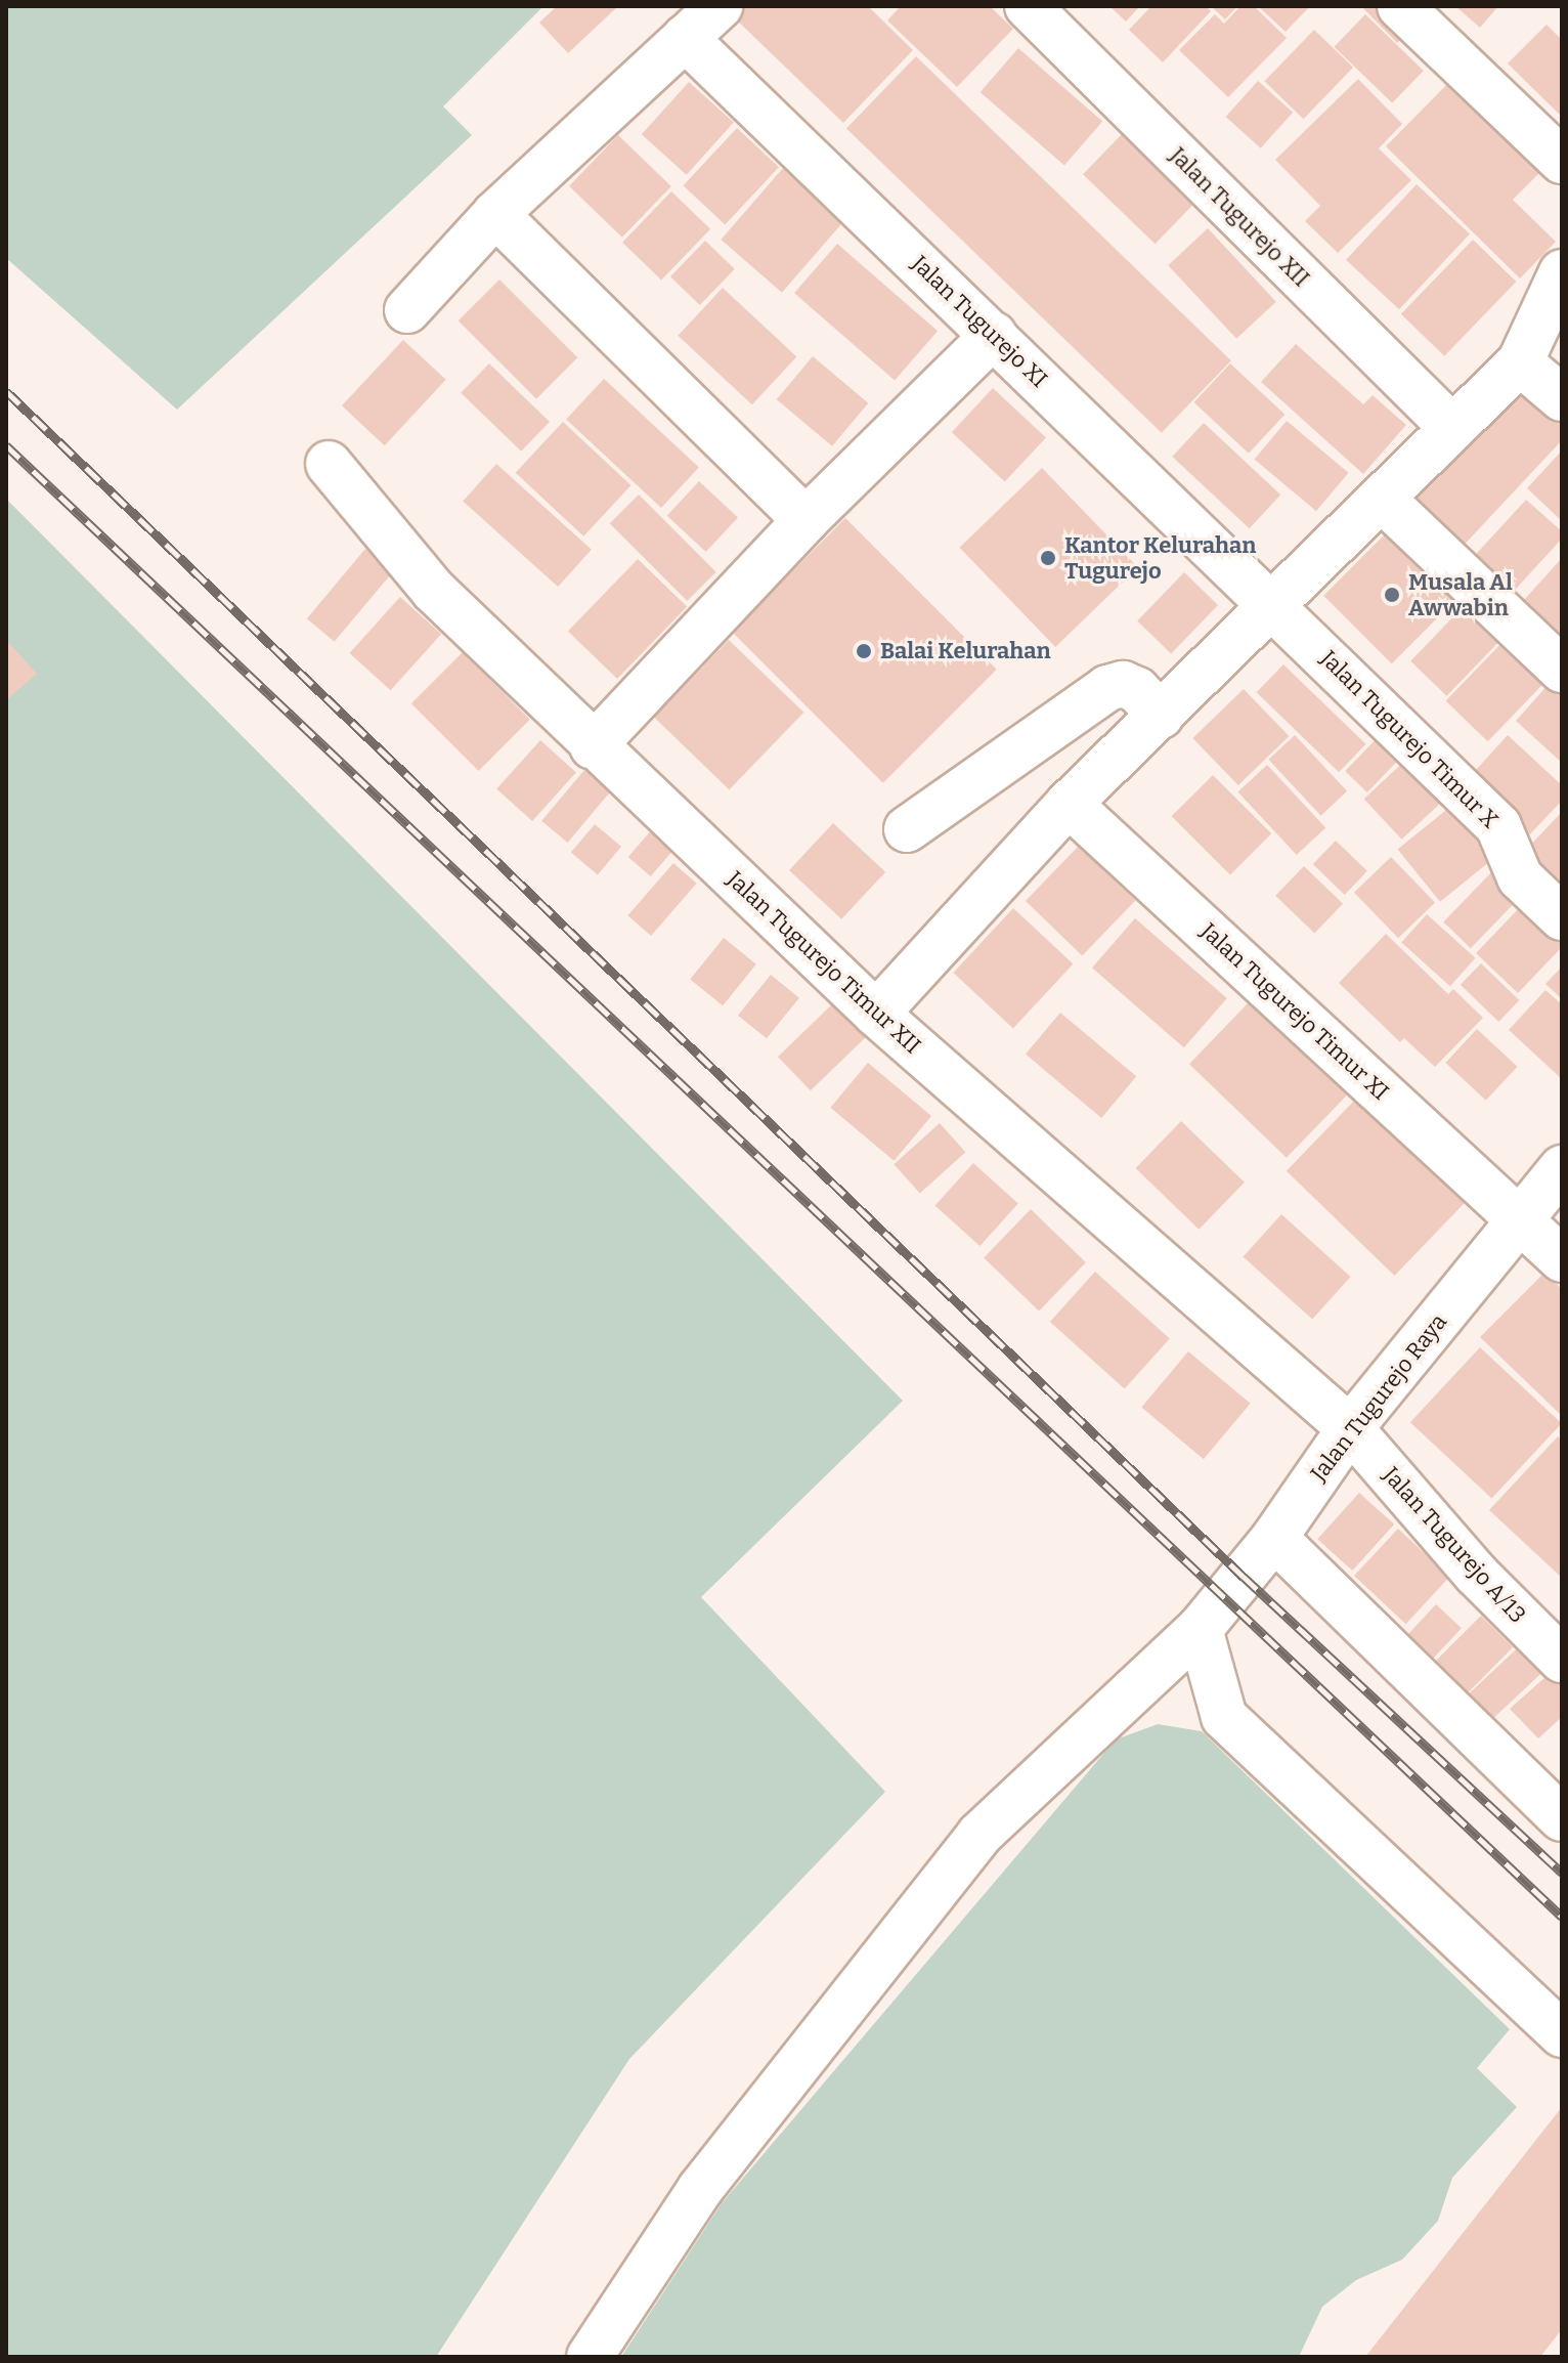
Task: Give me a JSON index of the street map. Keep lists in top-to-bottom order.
{
  "streets": {
    "street": [
      "Jalan Tugurejo XII",
      "Jalan Tugurejo XI",
      "Jalan Tugurejo Timur X",
      "Jalan Tugurejo Timur XII",
      "Jalan Tugurejo Timur XI",
      "Jalan Tugurejo Raya",
      "Jalan Tugurejo A/13"
    ]
  },
  "crossings": [
    ["Jalan Tugurejo XI", "Jalan Tugurejo Timur X"],
    ["Jalan Tugurejo Timur XII", "Jalan Tugurejo Raya"],
    ["Jalan Tugurejo Timur XII", "Jalan Tugurejo A/13"],
    ["Jalan Tugurejo Timur XI", "Jalan Tugurejo Raya"],
    ["Jalan Tugurejo Raya", "Jalan Tugurejo A/13"]
  ],
  "places": ["Kantor Kelurahan Tugurejo", "Musala Al Awwabin", "Balai Kelurahan"]
}
